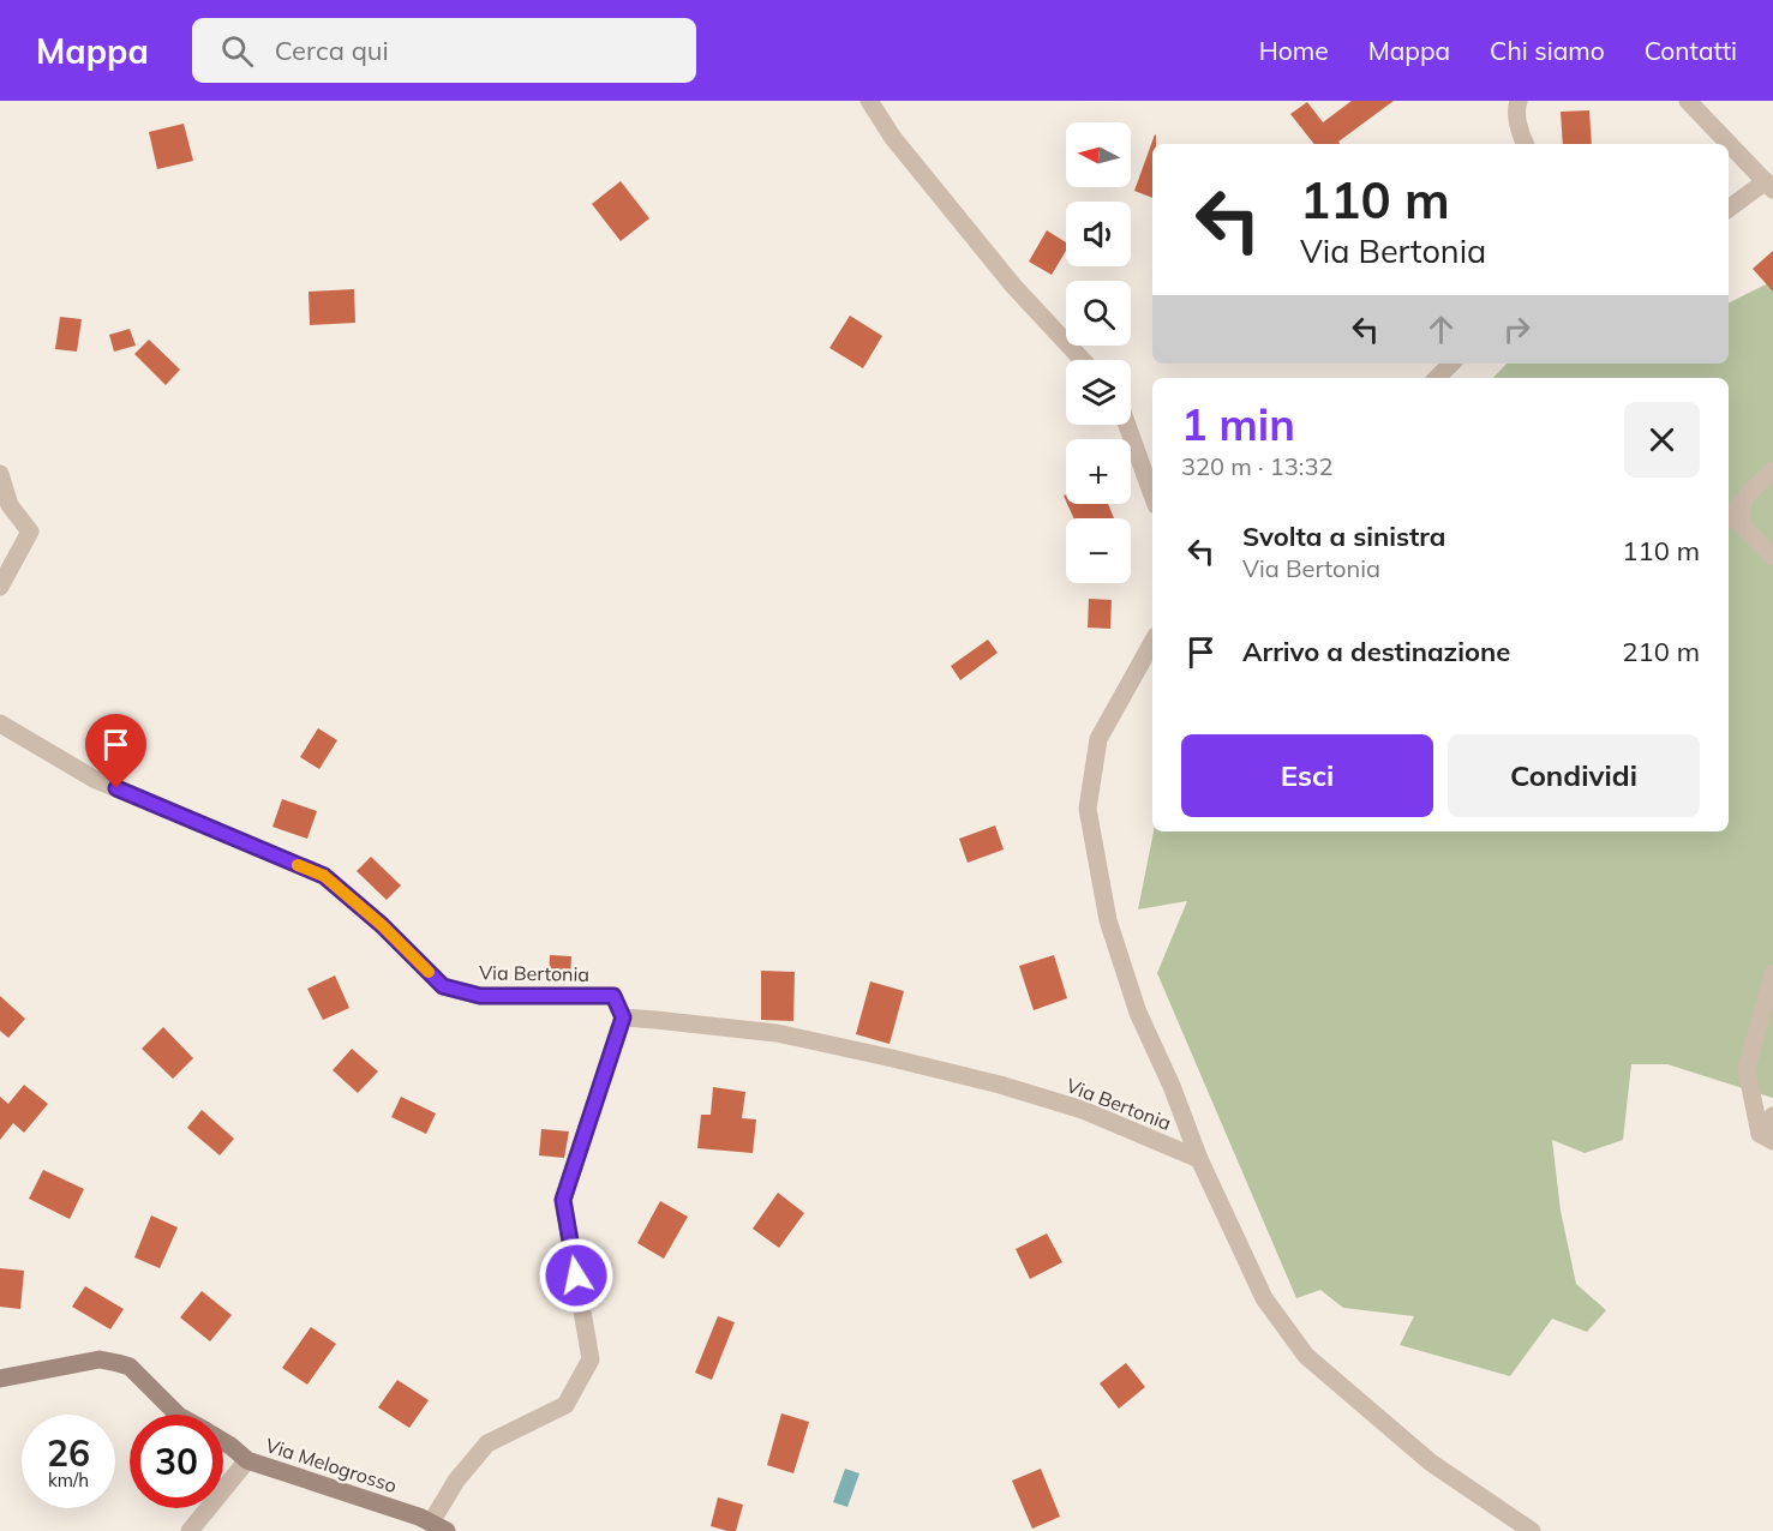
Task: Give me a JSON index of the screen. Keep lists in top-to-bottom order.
{
  "streets": {
    "street": ["Via Bertonia", "Via Melogrosso"]
  },
  "north": "left",
  "page": {
    "header": "Mappa",
    "search": "Cerca qui",
    "nav": [
      "Home",
      "Mappa",
      "Chi siamo",
      "Contatti"
    ],
    "map_buttons": ["+", "−"],
    "turn": ["110 m", "Via Bertonia"],
    "heading": ["1 min", "320 m · 13:32"],
    "list": [
      {
        "name": "Svolta a sinistra",
        "note": "Via Bertonia",
        "value": "110 m"
      },
      {
        "name": "Arrivo a destinazione",
        "value": "210 m"
      }
    ],
    "buttons": ["Esci", "Condividi"],
    "speed": "26 km/h",
    "limit": "30"
  }
}
